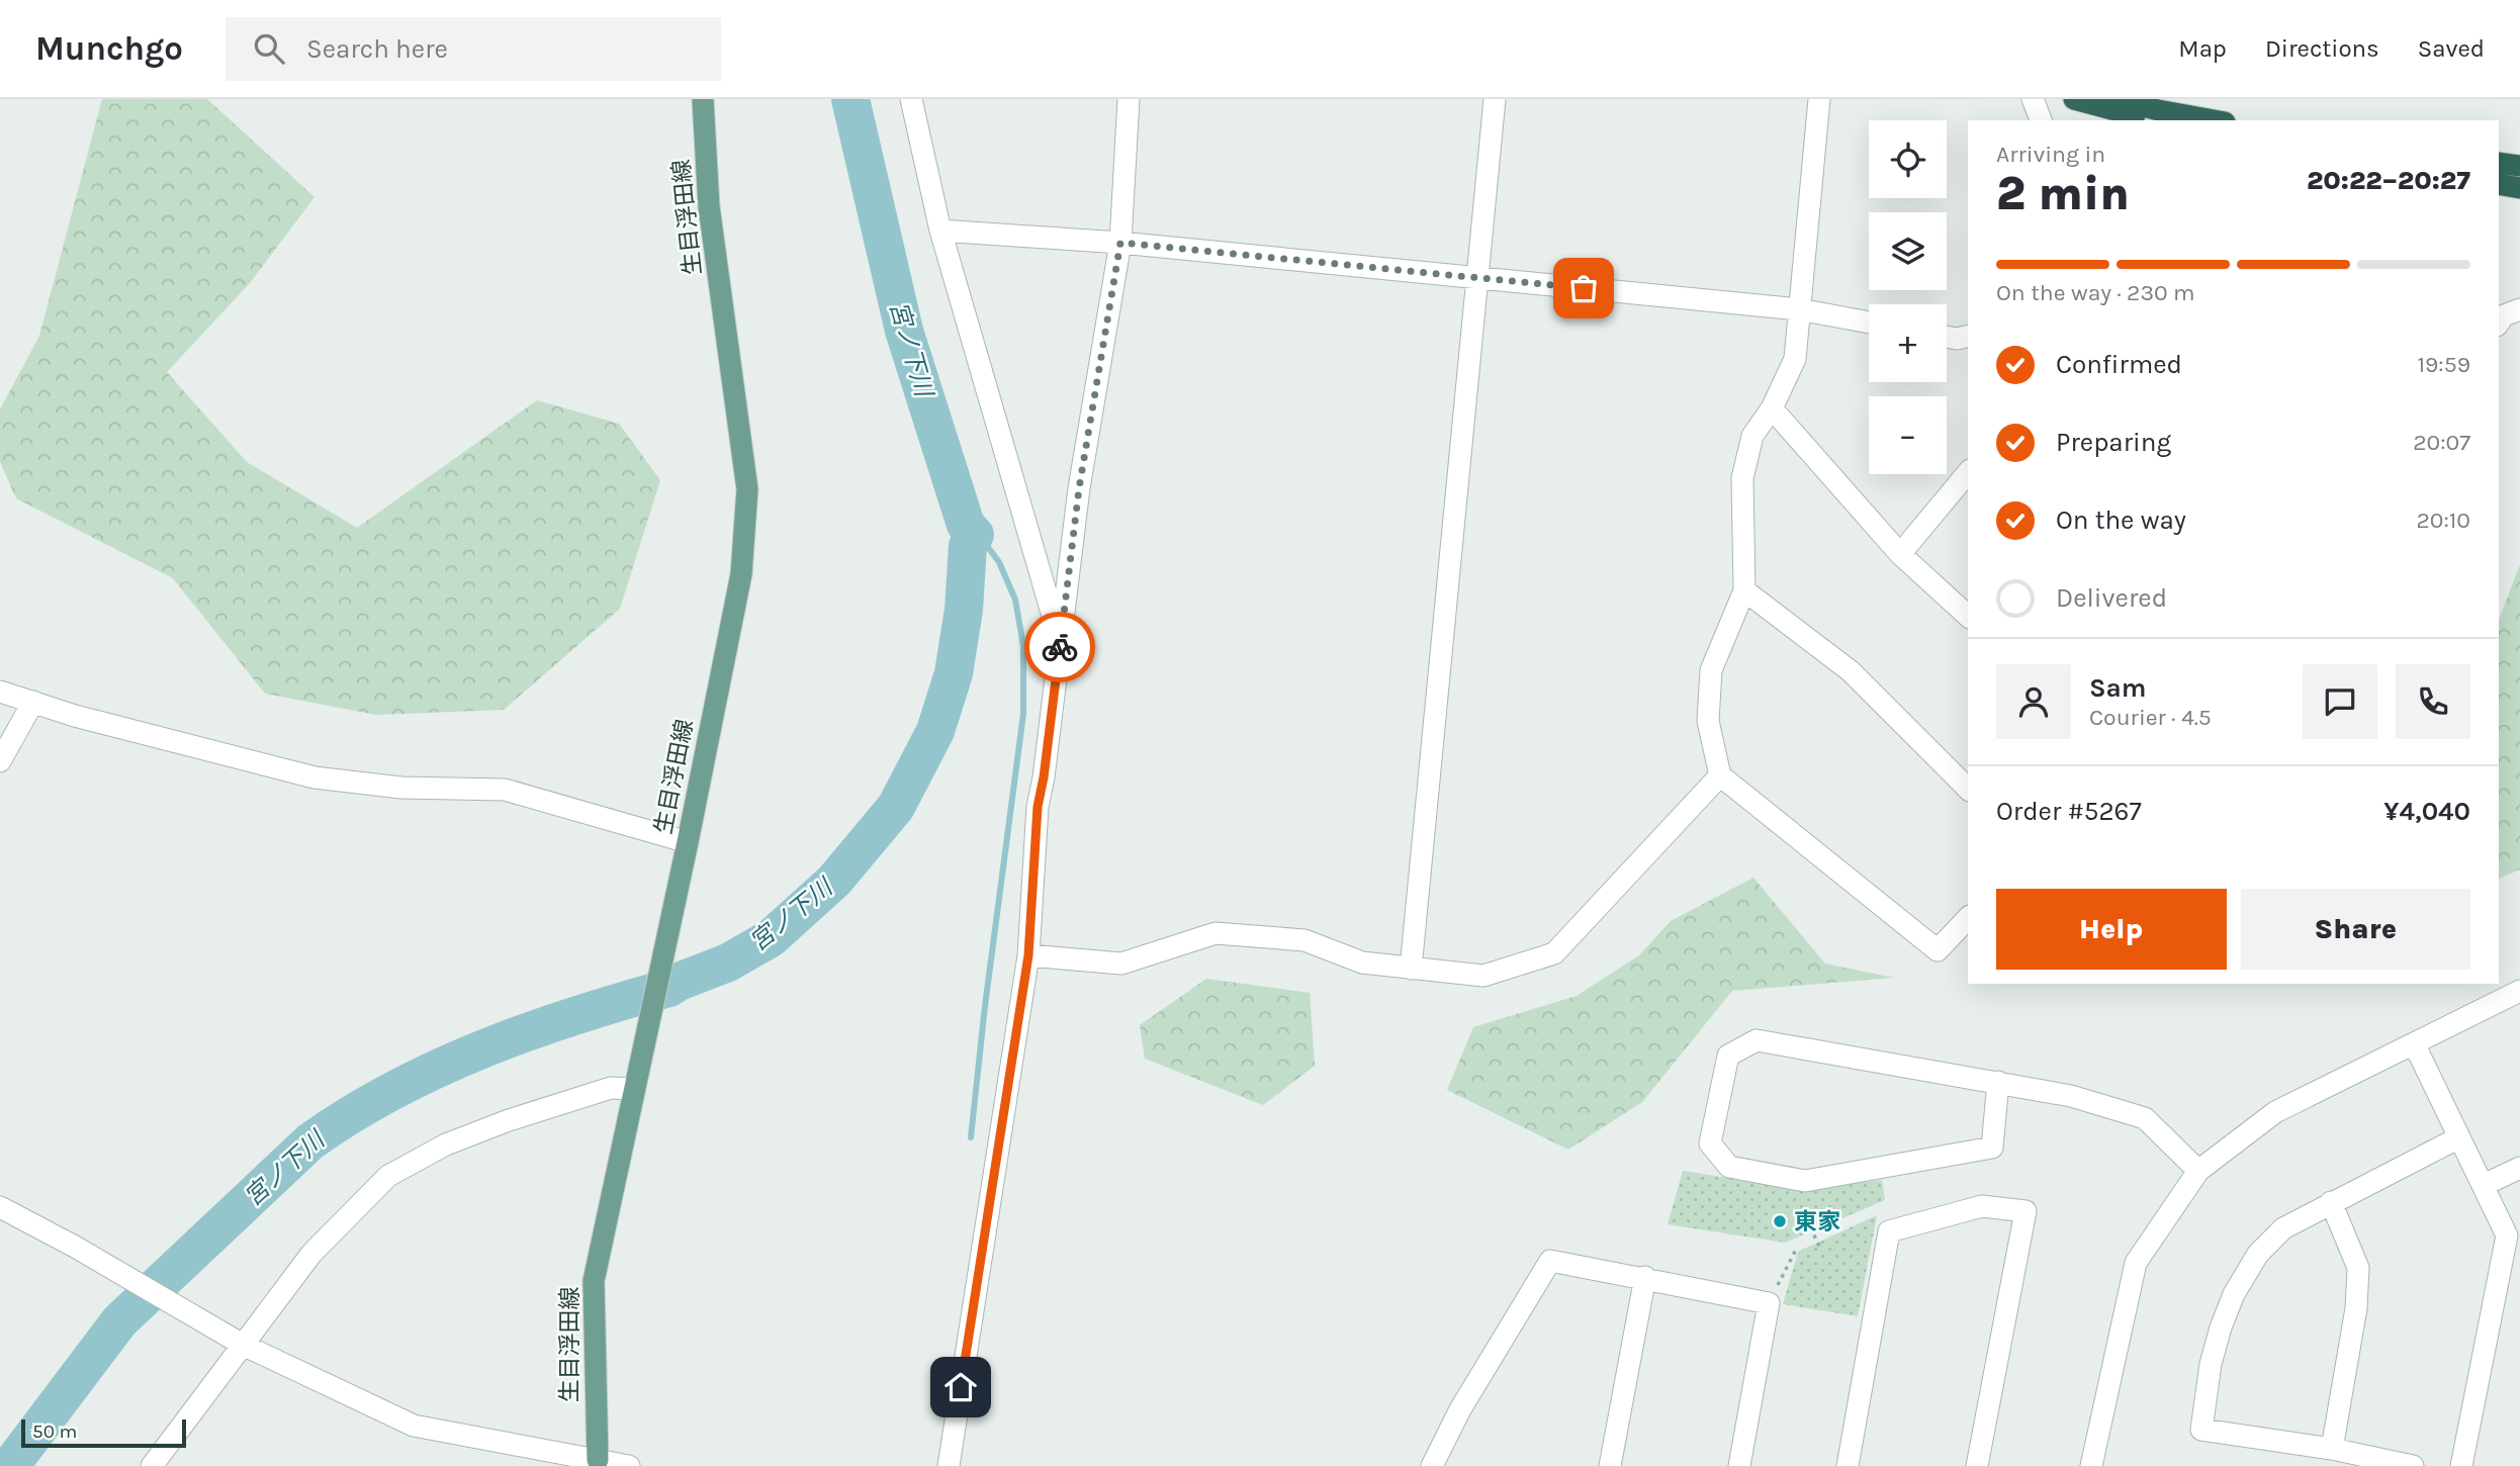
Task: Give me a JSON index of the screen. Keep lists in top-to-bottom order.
{
  "streets": {
    "main road": ["生目浮田線"]
  },
  "water": ["宮ノ下川"],
  "places": ["東家"],
  "scale_bar": "50 m",
  "page": {
    "header": "Munchgo",
    "search": "Search here",
    "nav": ["Map", "Directions", "Saved"],
    "map_buttons": ["+", "−"],
    "heading": ["2 min", "Arriving in", "20:22–20:27"],
    "panel": [
      "Sam",
      "Courier · 4.5",
      "Order #5267",
      "¥4,040"
    ],
    "bar": "On the way · 230 m",
    "list": [
      ["Confirmed", "19:59"],
      ["Preparing", "20:07"],
      ["On the way", "20:10"],
      "Delivered"
    ],
    "buttons": ["Help", "Share"],
    "scale": "50 m"
  }
}
